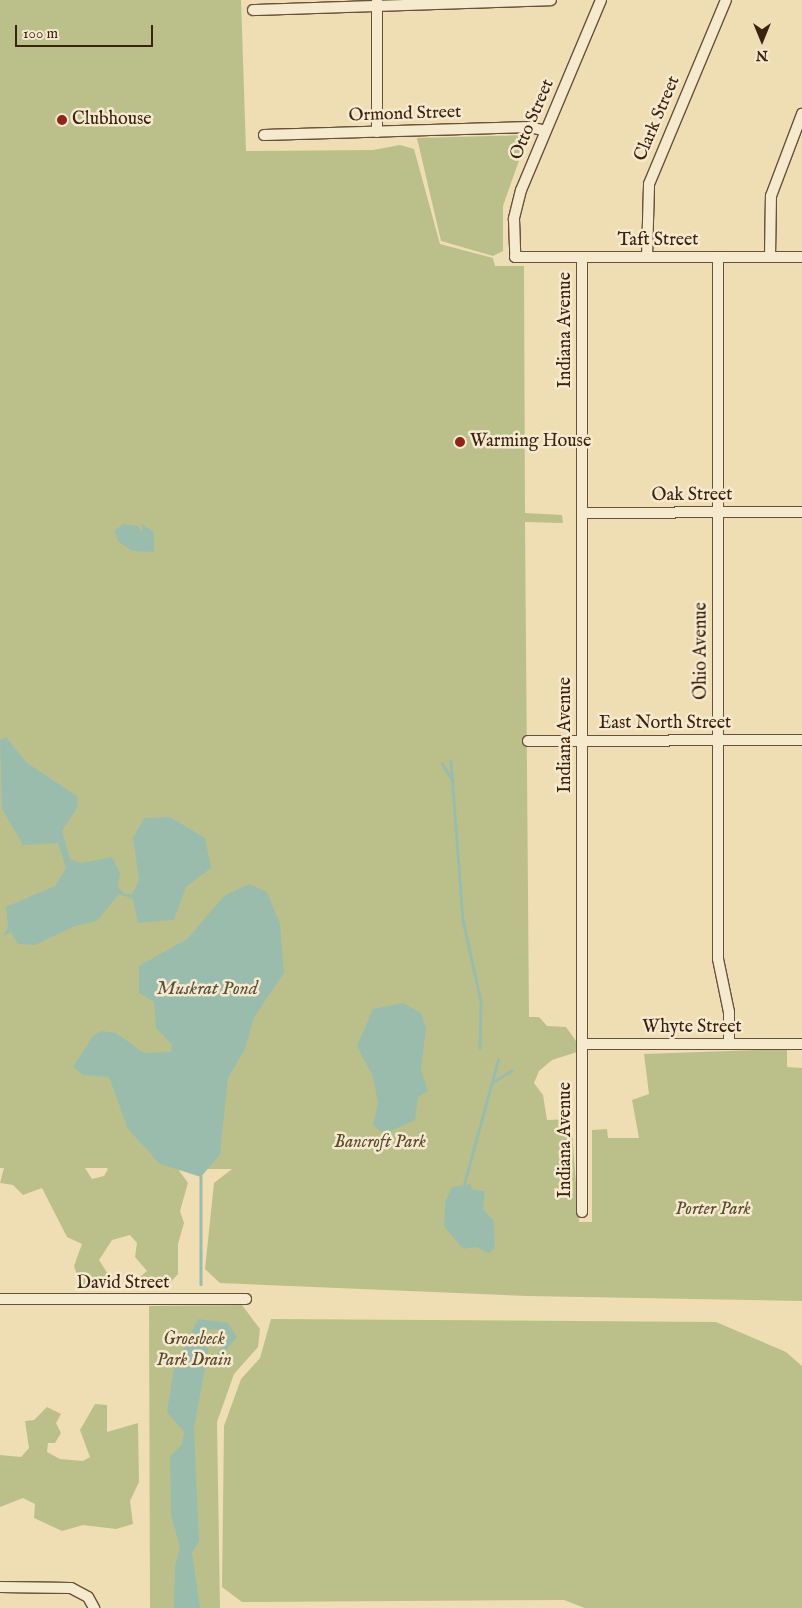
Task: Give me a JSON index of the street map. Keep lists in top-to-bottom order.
{
  "streets": {
    "street": [
      "Ormond Street",
      "Clark Street",
      "Otto Street",
      "Taft Street",
      "Indiana Avenue",
      "Oak Street",
      "Ohio Avenue",
      "East North Street",
      "Whyte Street",
      "David Street"
    ]
  },
  "crossings": [
    ["Ormond Street", "Otto Street"],
    ["Clark Street", "Taft Street"],
    ["Otto Street", "Taft Street"],
    ["Taft Street", "Indiana Avenue"],
    ["Taft Street", "Ohio Avenue"],
    ["Indiana Avenue", "Oak Street"],
    ["Indiana Avenue", "East North Street"],
    ["Indiana Avenue", "Whyte Street"],
    ["Oak Street", "Ohio Avenue"],
    ["Ohio Avenue", "East North Street"],
    ["Ohio Avenue", "Whyte Street"]
  ],
  "water": ["Muskrat Pond"],
  "parks": ["Bancroft Park", "Porter Park", "Groesbeck Park Drain"],
  "places": ["Clubhouse", "Warming House"],
  "scale_bar": "100 m",
  "north": "bottom"
}
